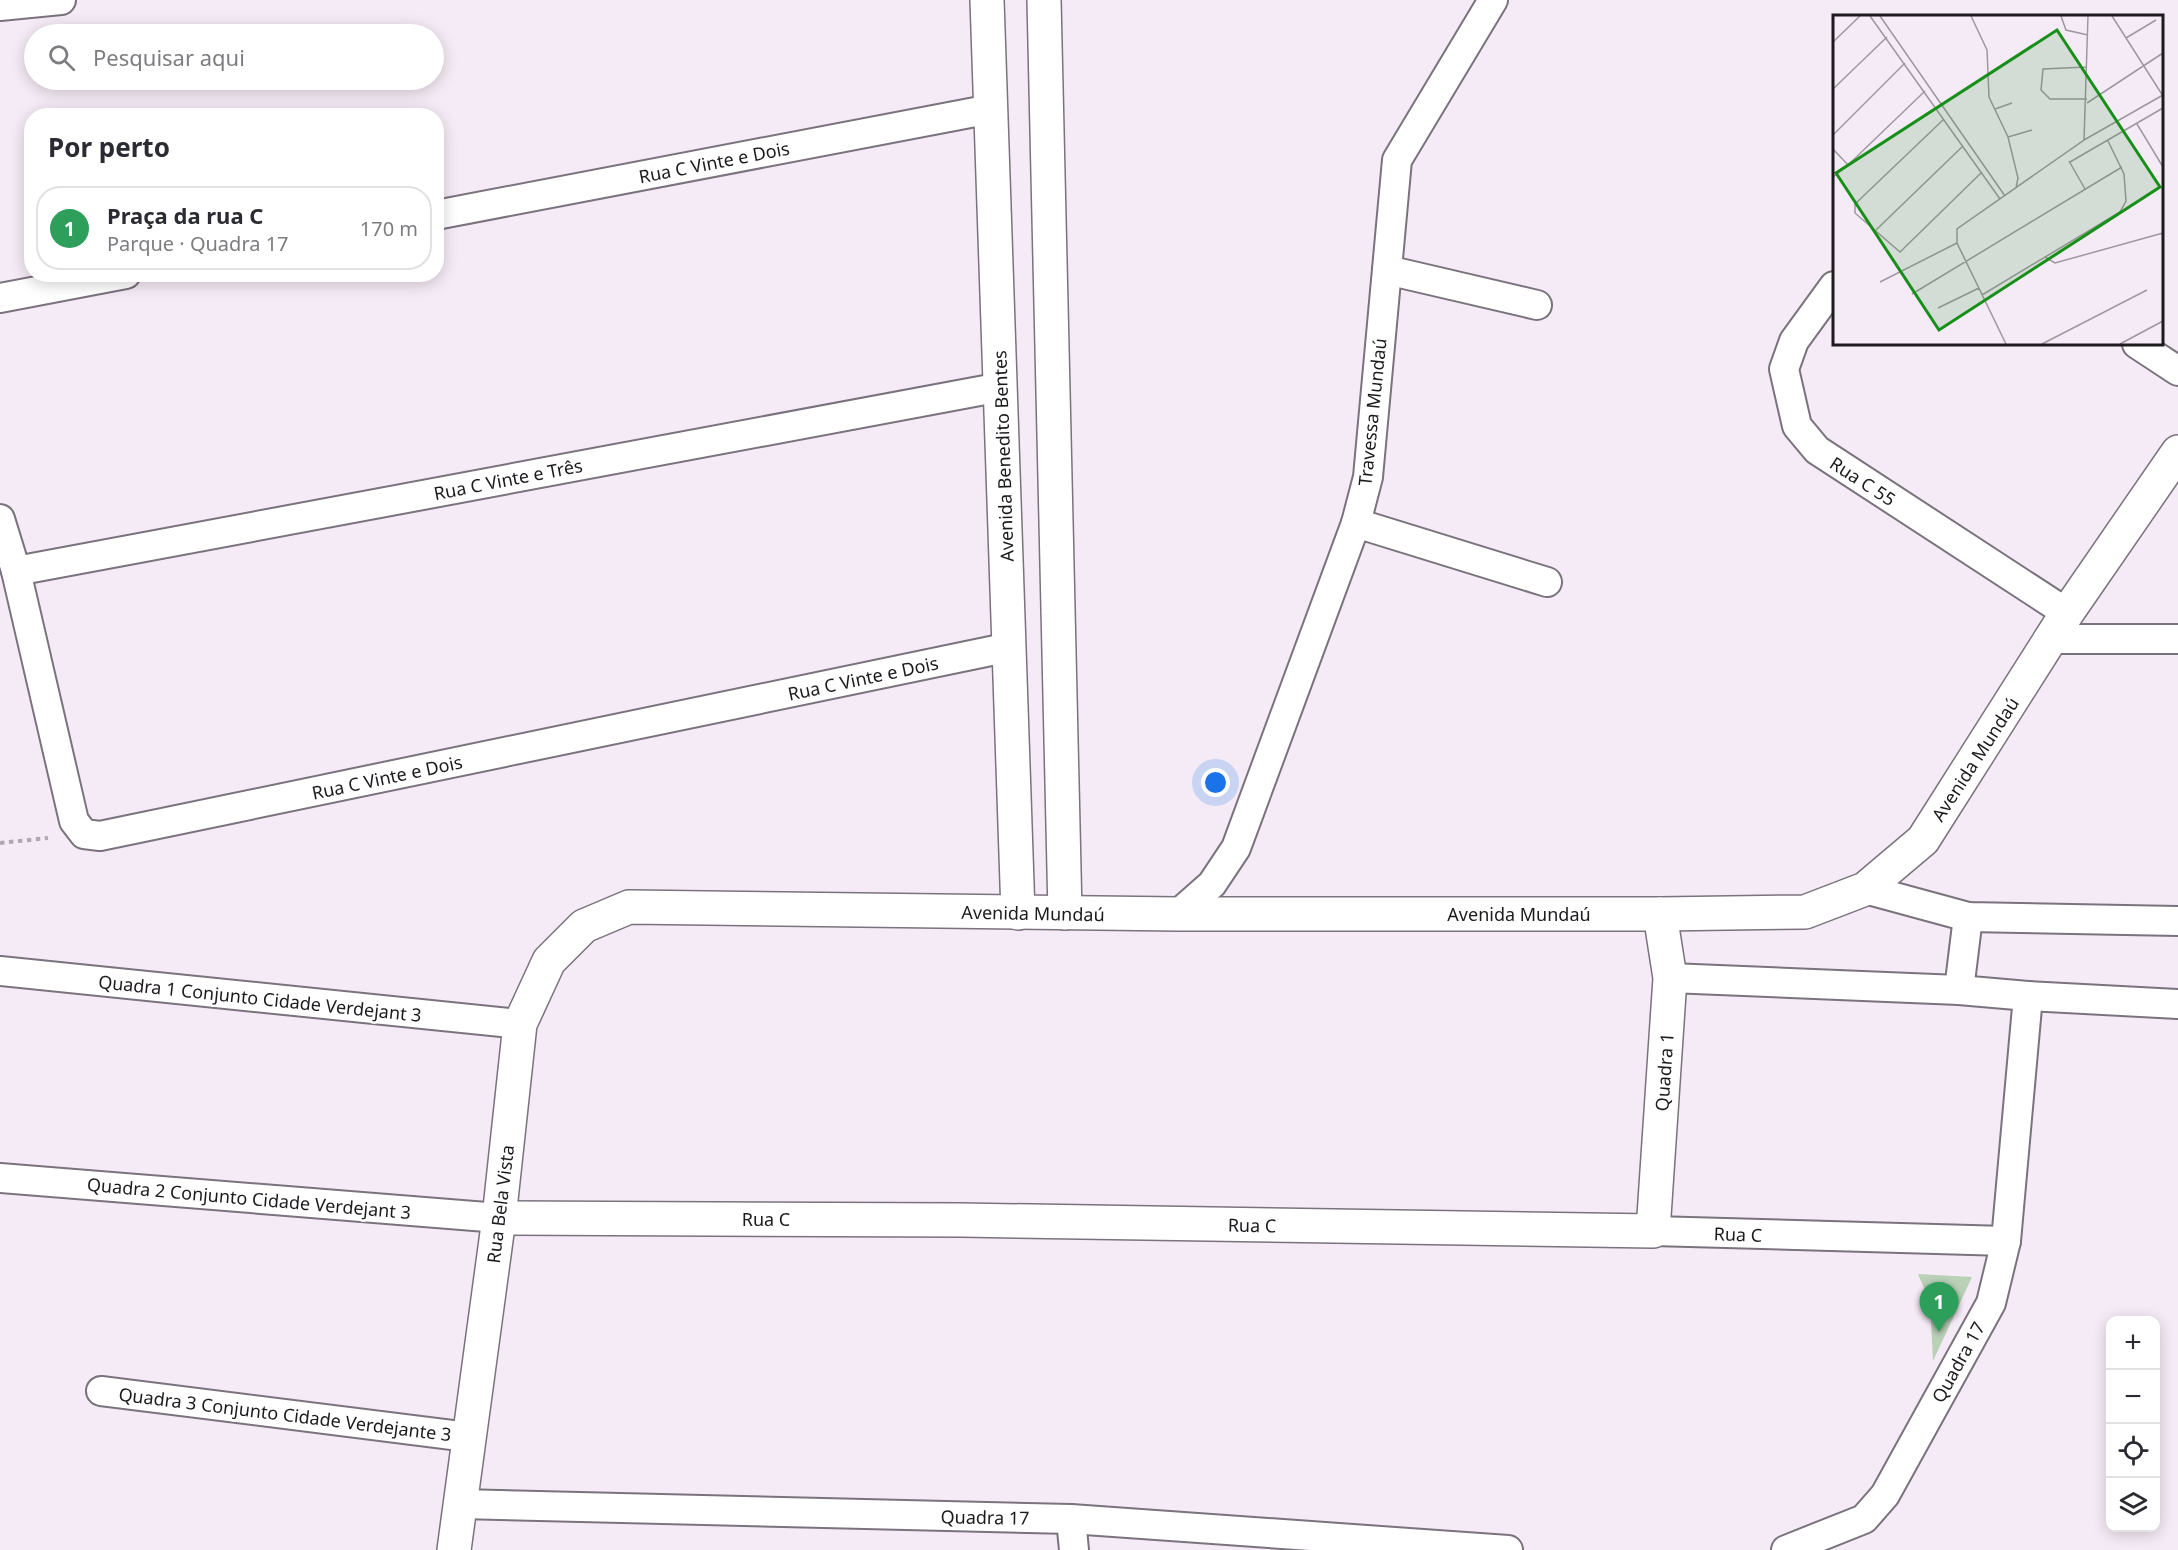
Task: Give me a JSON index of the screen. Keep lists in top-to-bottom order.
{
  "streets": {
    "street": [
      "Rua C Vinte e Dois",
      "Travessa Mundaú",
      "Avenida Benedito Bentes",
      "Rua C Vinte e Três",
      "Rua C 55",
      "Avenida Mundaú",
      "Quadra 1 Conjunto Cidade Verdejant 3",
      "Quadra 1",
      "Quadra 2 Conjunto Cidade Verdejant 3",
      "Rua Bela Vista",
      "Rua C",
      "Quadra 17",
      "Quadra 3 Conjunto Cidade Verdejante 3"
    ]
  },
  "crossings": [
    ["Rua C Vinte e Dois", "Avenida Benedito Bentes"],
    ["Travessa Mundaú", "Avenida Mundaú"],
    ["Avenida Benedito Bentes", "Rua C Vinte e Três"],
    ["Avenida Benedito Bentes", "Avenida Mundaú"],
    ["Rua C 55", "Avenida Mundaú"],
    ["Avenida Mundaú", "Quadra 1"],
    ["Avenida Mundaú", "Rua Bela Vista"],
    ["Quadra 1 Conjunto Cidade Verdejant 3", "Rua Bela Vista"],
    ["Quadra 1", "Rua C"],
    ["Quadra 2 Conjunto Cidade Verdejant 3", "Rua Bela Vista"],
    ["Quadra 2 Conjunto Cidade Verdejant 3", "Rua C"],
    ["Rua Bela Vista", "Rua C"],
    ["Rua Bela Vista", "Quadra 17"],
    ["Rua Bela Vista", "Quadra 3 Conjunto Cidade Verdejante 3"],
    ["Rua C", "Quadra 17"]
  ],
  "page": {
    "search": "Pesquisar aqui",
    "heading": "Por perto",
    "list": [
      {
        "mark": "1",
        "name": "Praça da rua C",
        "note": "Parque · Quadra 17",
        "value": "170 m"
      }
    ],
    "pins": "1",
    "map_buttons": ["+", "−"]
  }
}
